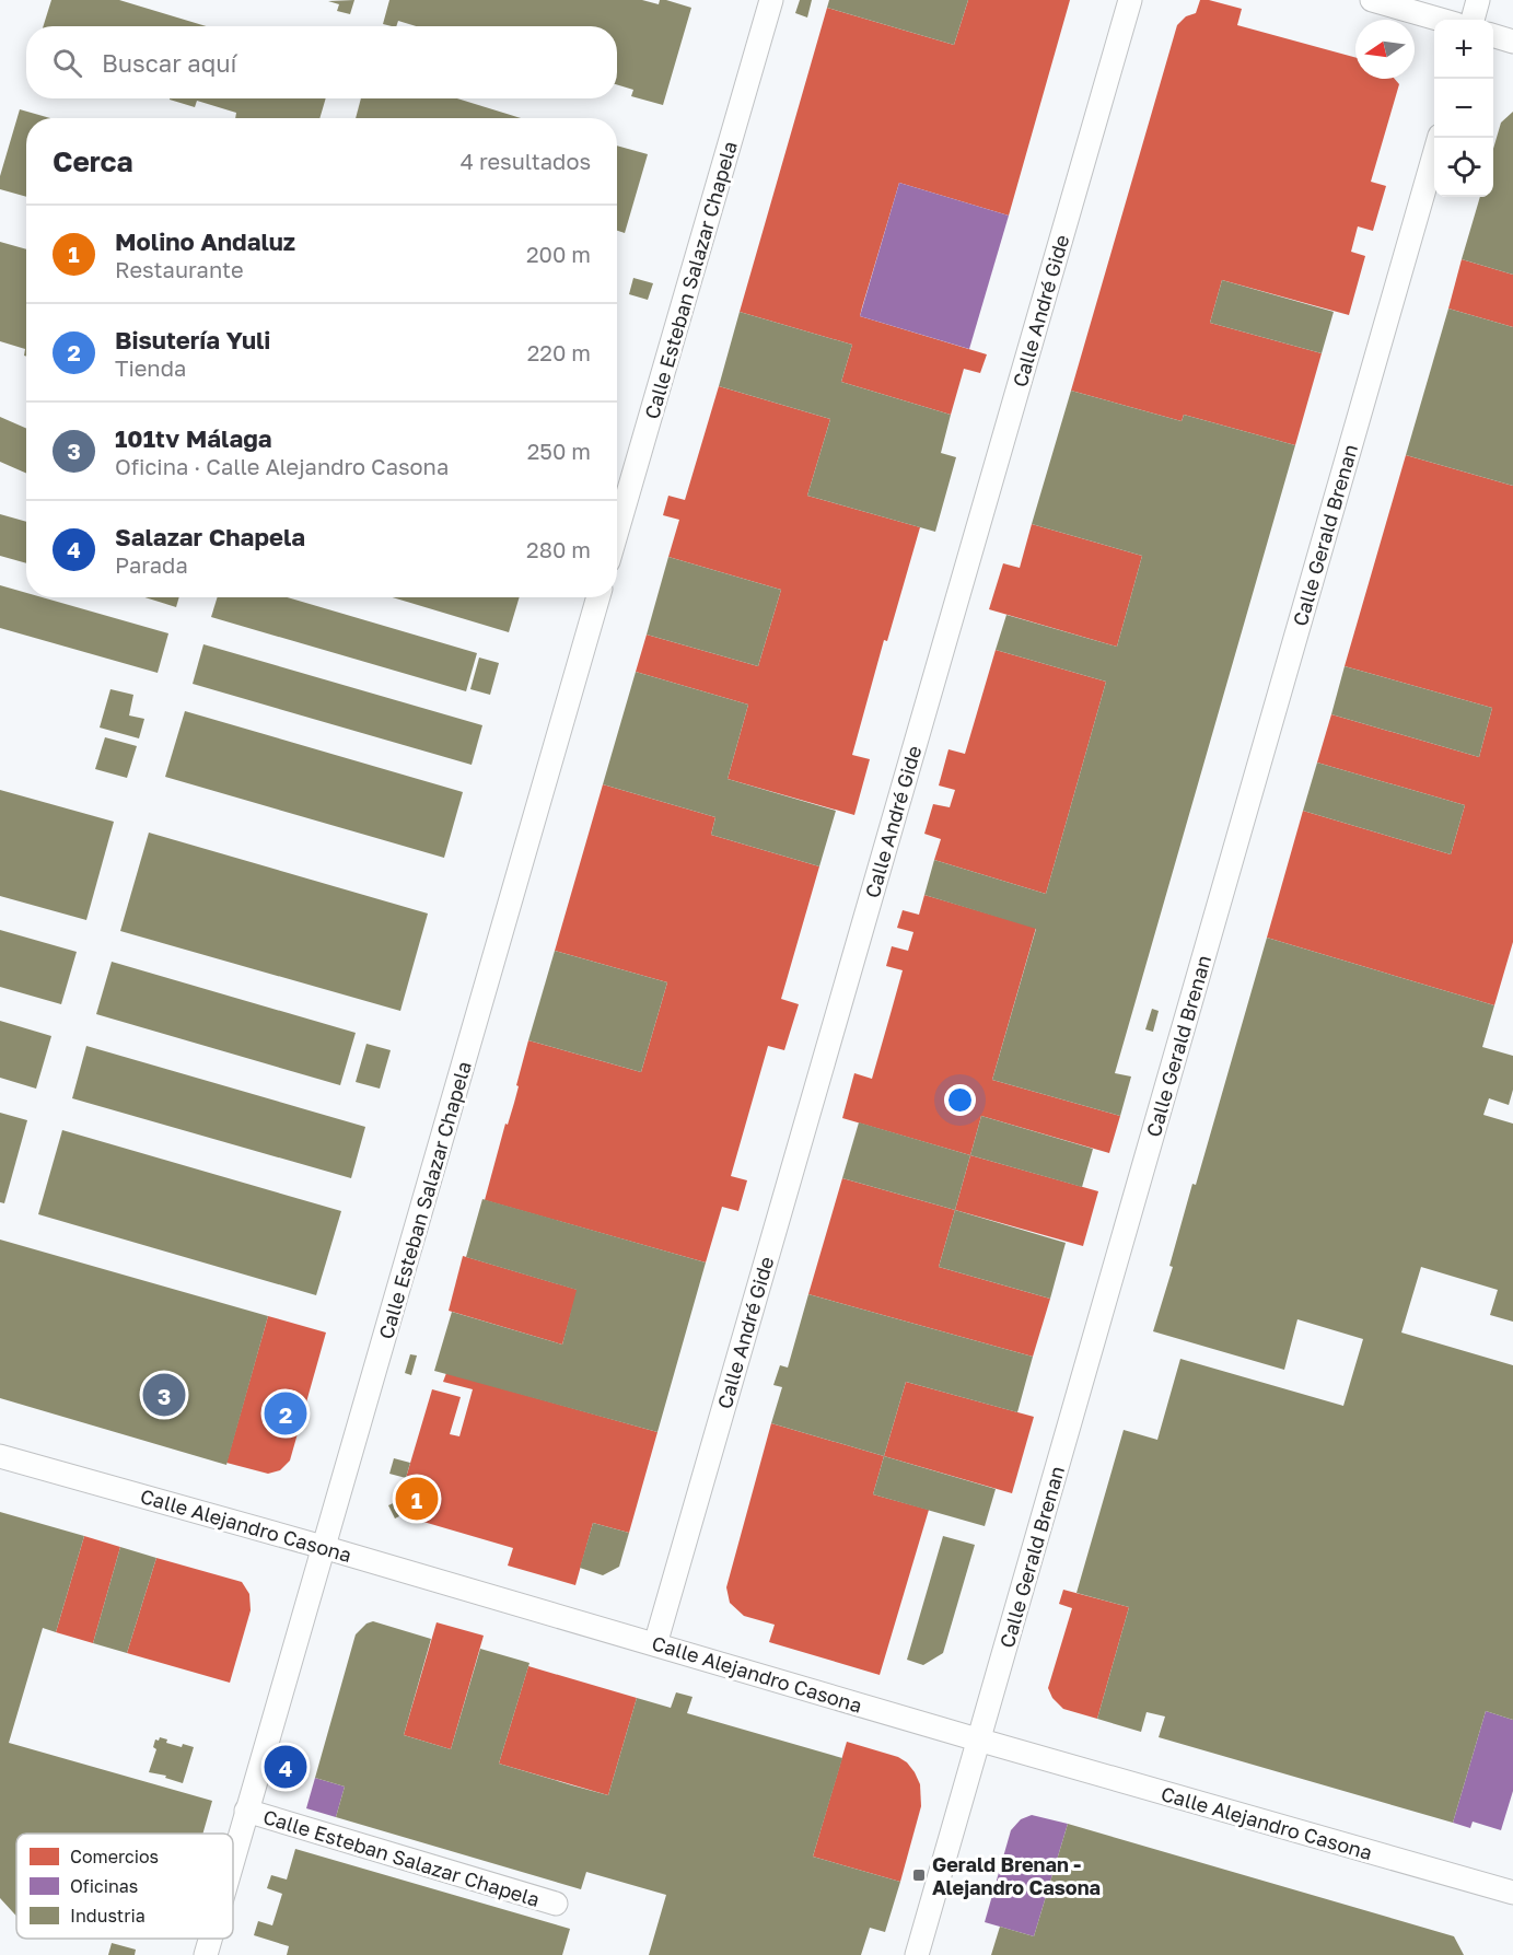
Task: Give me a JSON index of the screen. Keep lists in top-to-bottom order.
{
  "streets": {
    "street": [
      "Calle Esteban Salazar Chapela",
      "Calle André Gide",
      "Calle Gerald Brenan",
      "Calle Alejandro Casona"
    ]
  },
  "crossings": [
    ["Calle Esteban Salazar Chapela", "Calle Alejandro Casona"],
    ["Calle André Gide", "Calle Alejandro Casona"],
    ["Calle Gerald Brenan", "Calle Alejandro Casona"]
  ],
  "places": {
    "transit": ["Gerald Brenan - Alejandro Casona"]
  },
  "legend": ["Comercios", "Oficinas", "Industria"],
  "north": "left",
  "page": {
    "map_buttons": ["+", "−"],
    "search": "Buscar aquí",
    "heading": ["Cerca", "4 resultados"],
    "list": [
      {
        "mark": "1",
        "name": "Molino Andaluz",
        "note": "Restaurante",
        "value": "200 m"
      },
      {
        "mark": "2",
        "name": "Bisutería Yuli",
        "note": "Tienda",
        "value": "220 m"
      },
      {
        "mark": "3",
        "name": "101tv Málaga",
        "note": "Oficina · Calle Alejandro Casona",
        "value": "250 m"
      },
      {
        "mark": "4",
        "name": "Salazar Chapela",
        "note": "Parada",
        "value": "280 m"
      }
    ],
    "pins": [
      "3",
      "2",
      "1",
      "4"
    ]
  }
}
